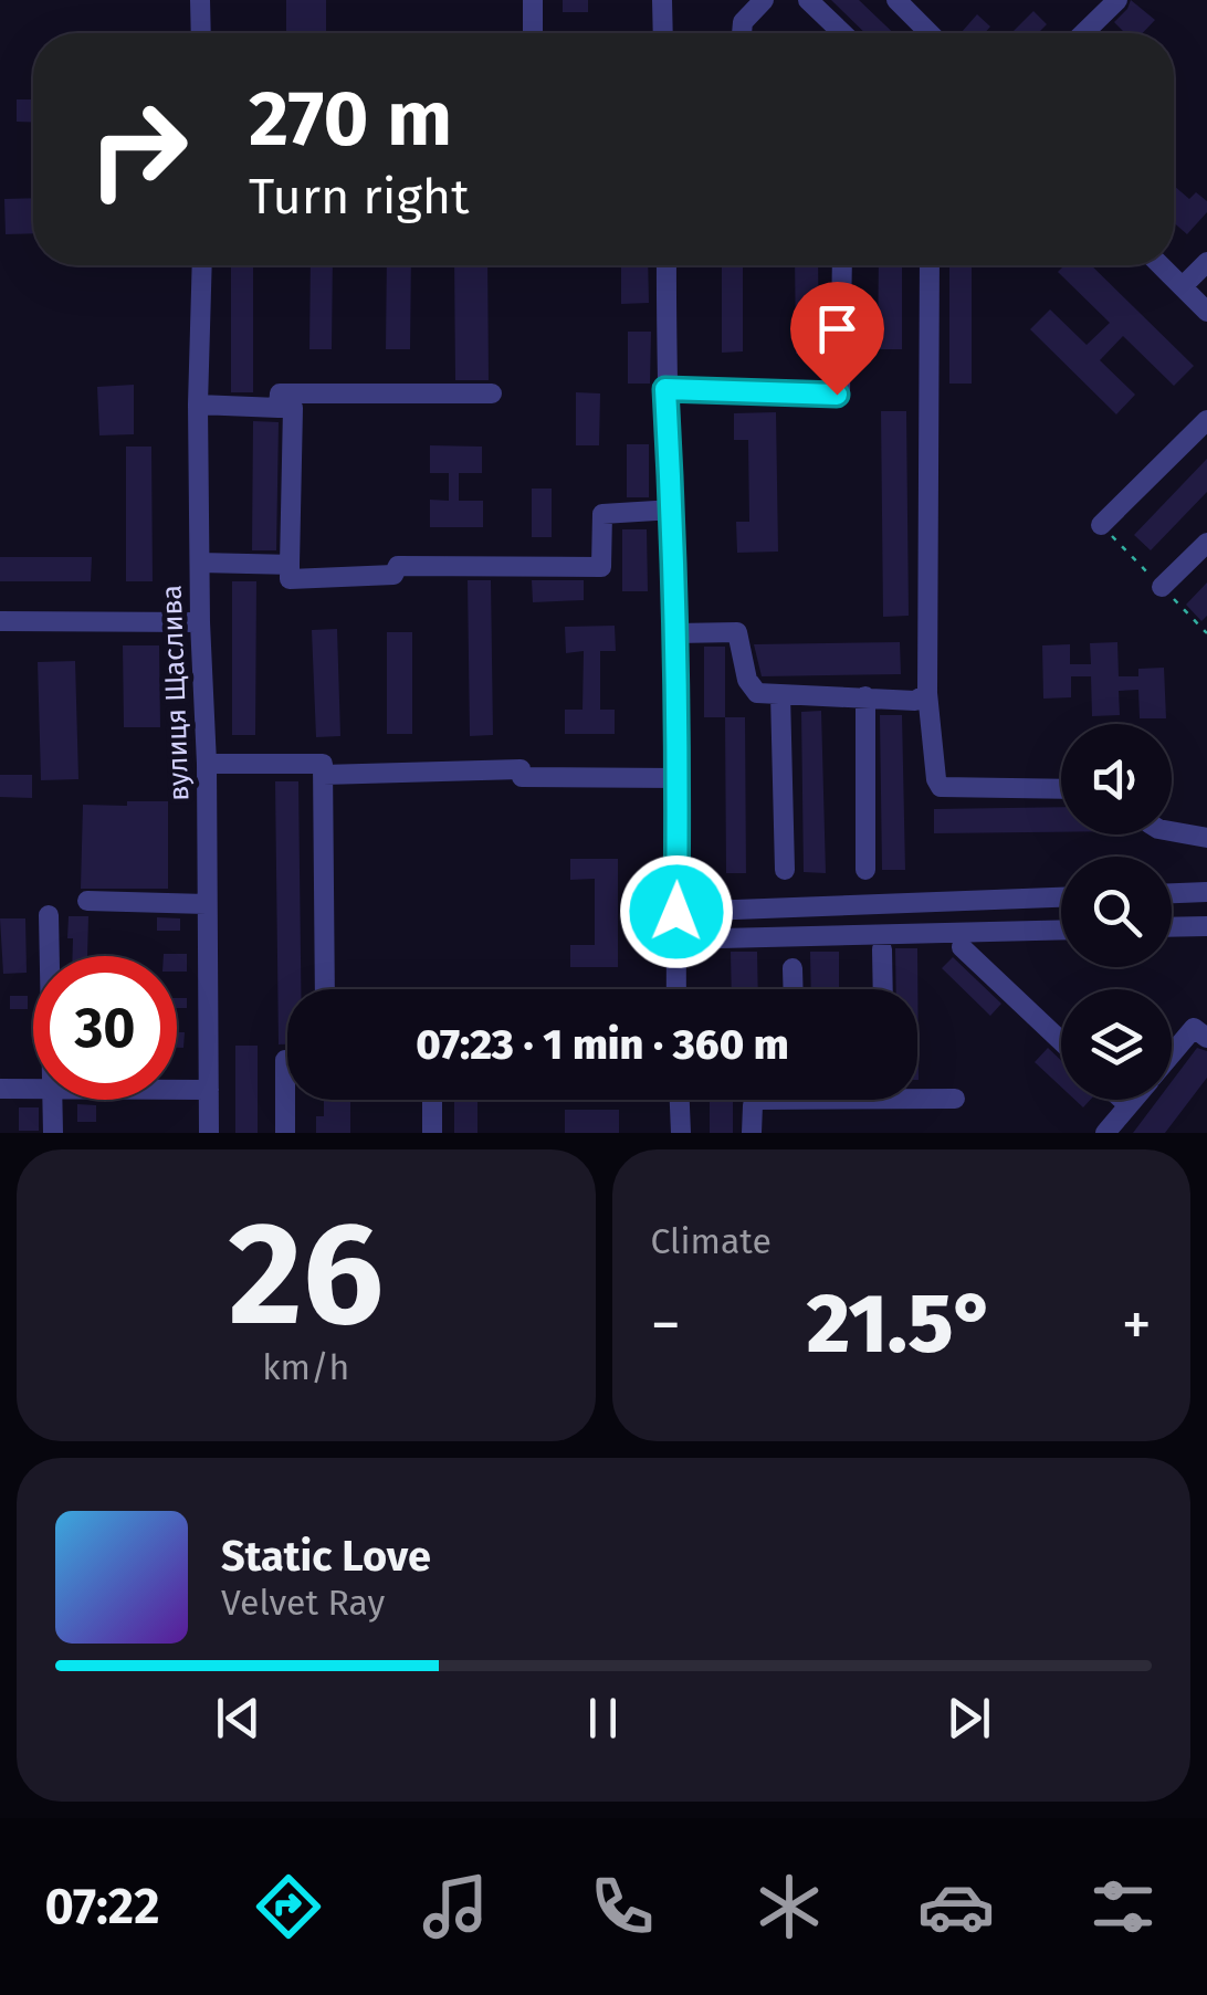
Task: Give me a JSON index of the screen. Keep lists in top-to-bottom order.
{
  "streets": {
    "street": ["вулиця Щаслива"]
  },
  "page": {
    "turn": ["270 m", "Turn right"],
    "limit": "30",
    "trip": "07:23 · 1 min · 360 m",
    "tile": [
      ["26", "km/h"],
      "Climate"
    ],
    "heat": ["−", "21.5°", "+"],
    "song": ["Static Love", "Velvet Ray"],
    "tabs": "07:22"
  }
}
